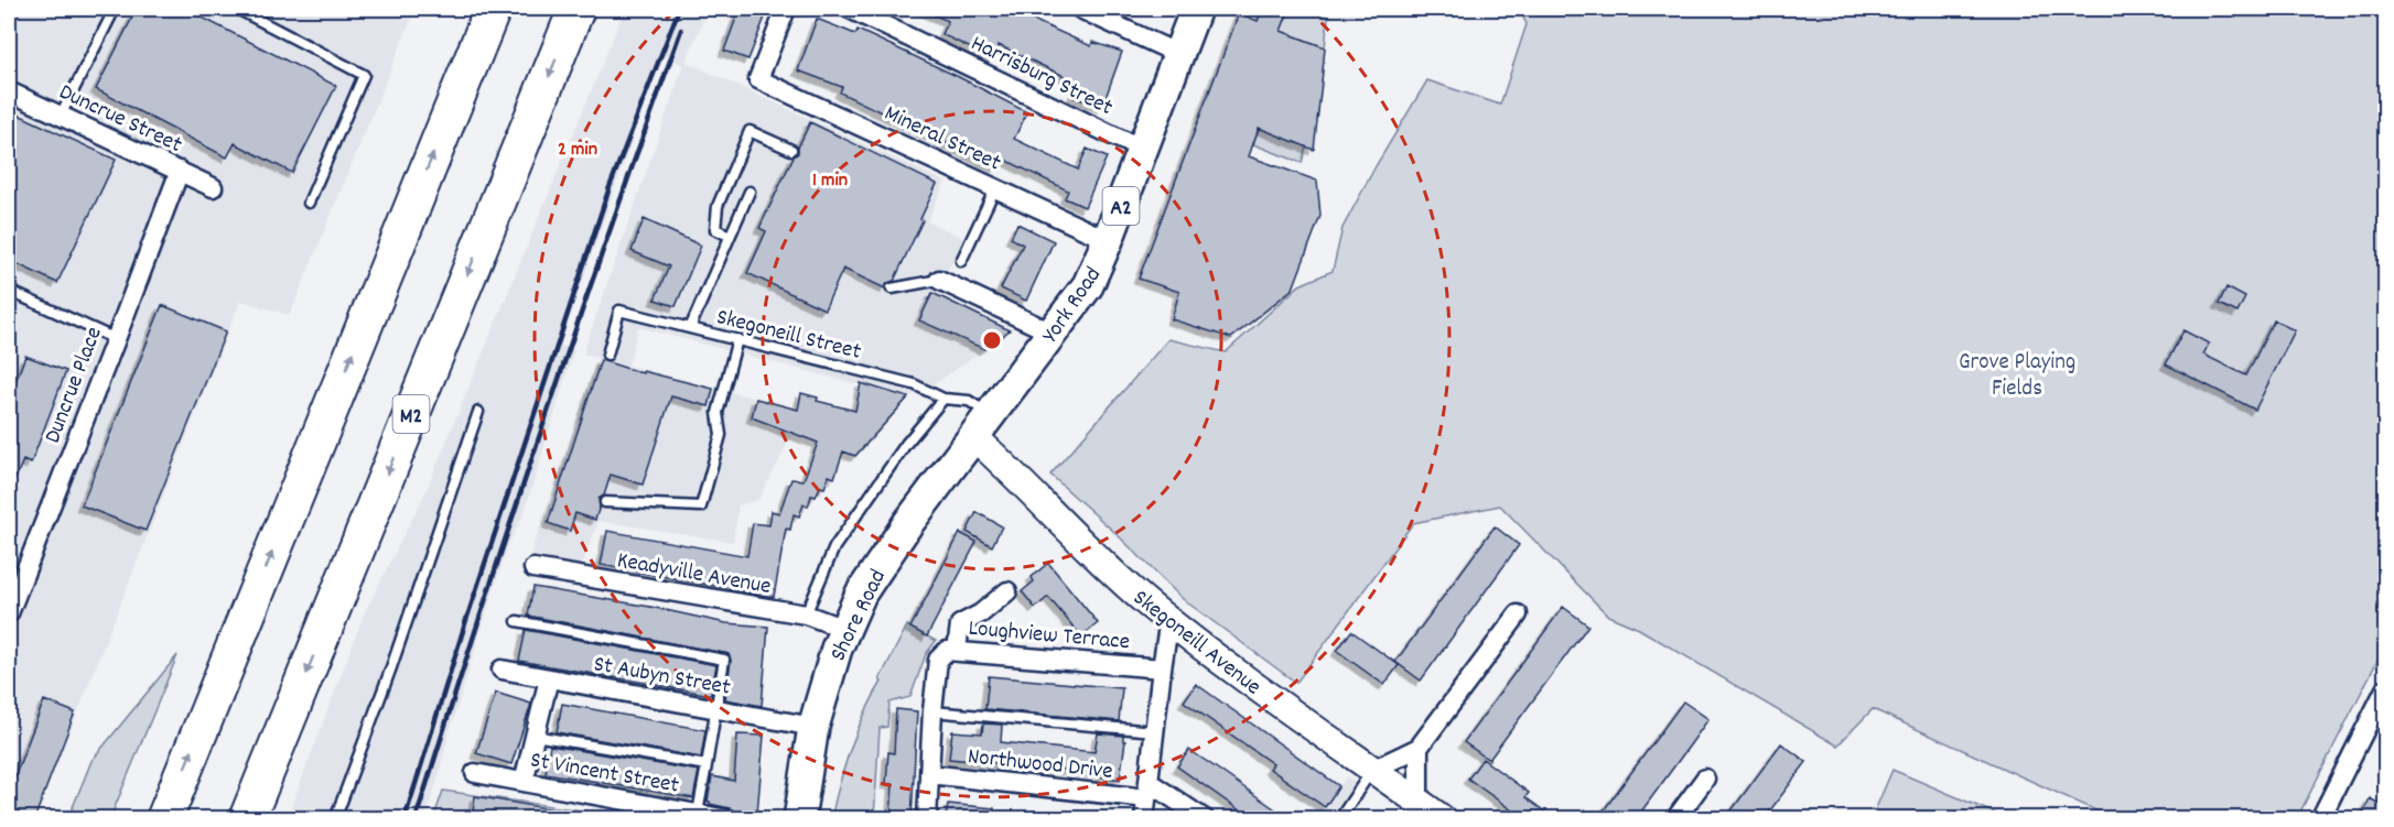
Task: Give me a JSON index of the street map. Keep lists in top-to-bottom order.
{
  "streets": {
    "highway": ["M2"],
    "main road": ["A2", "York Road", "Shore Road"],
    "street": [
      "Harrisburg Street",
      "Duncrue Street",
      "Mineral Street",
      "Duncrue Place",
      "Keadyville Avenue",
      "Loughview Terrace",
      "Skegoneill Avenue",
      "St Aubyn Street",
      "Northwood Drive",
      "St Vincent Street"
    ],
    "lane": ["Skegoneill Street"]
  },
  "crossings": [
    ["Harrisburg Street", "York Road"],
    ["Duncrue Street", "Duncrue Place"],
    ["Mineral Street", "York Road"],
    ["York Road", "Shore Road"],
    ["York Road", "Skegoneill Avenue"],
    ["Skegoneill Street", "Shore Road"],
    ["Keadyville Avenue", "Shore Road"],
    ["Shore Road", "Skegoneill Avenue"],
    ["Shore Road", "St Aubyn Street"],
    ["Loughview Terrace", "Northwood Drive"]
  ],
  "parks": ["Grove Playing Fields"],
  "rings": ["2 min", "1 min"]
}
